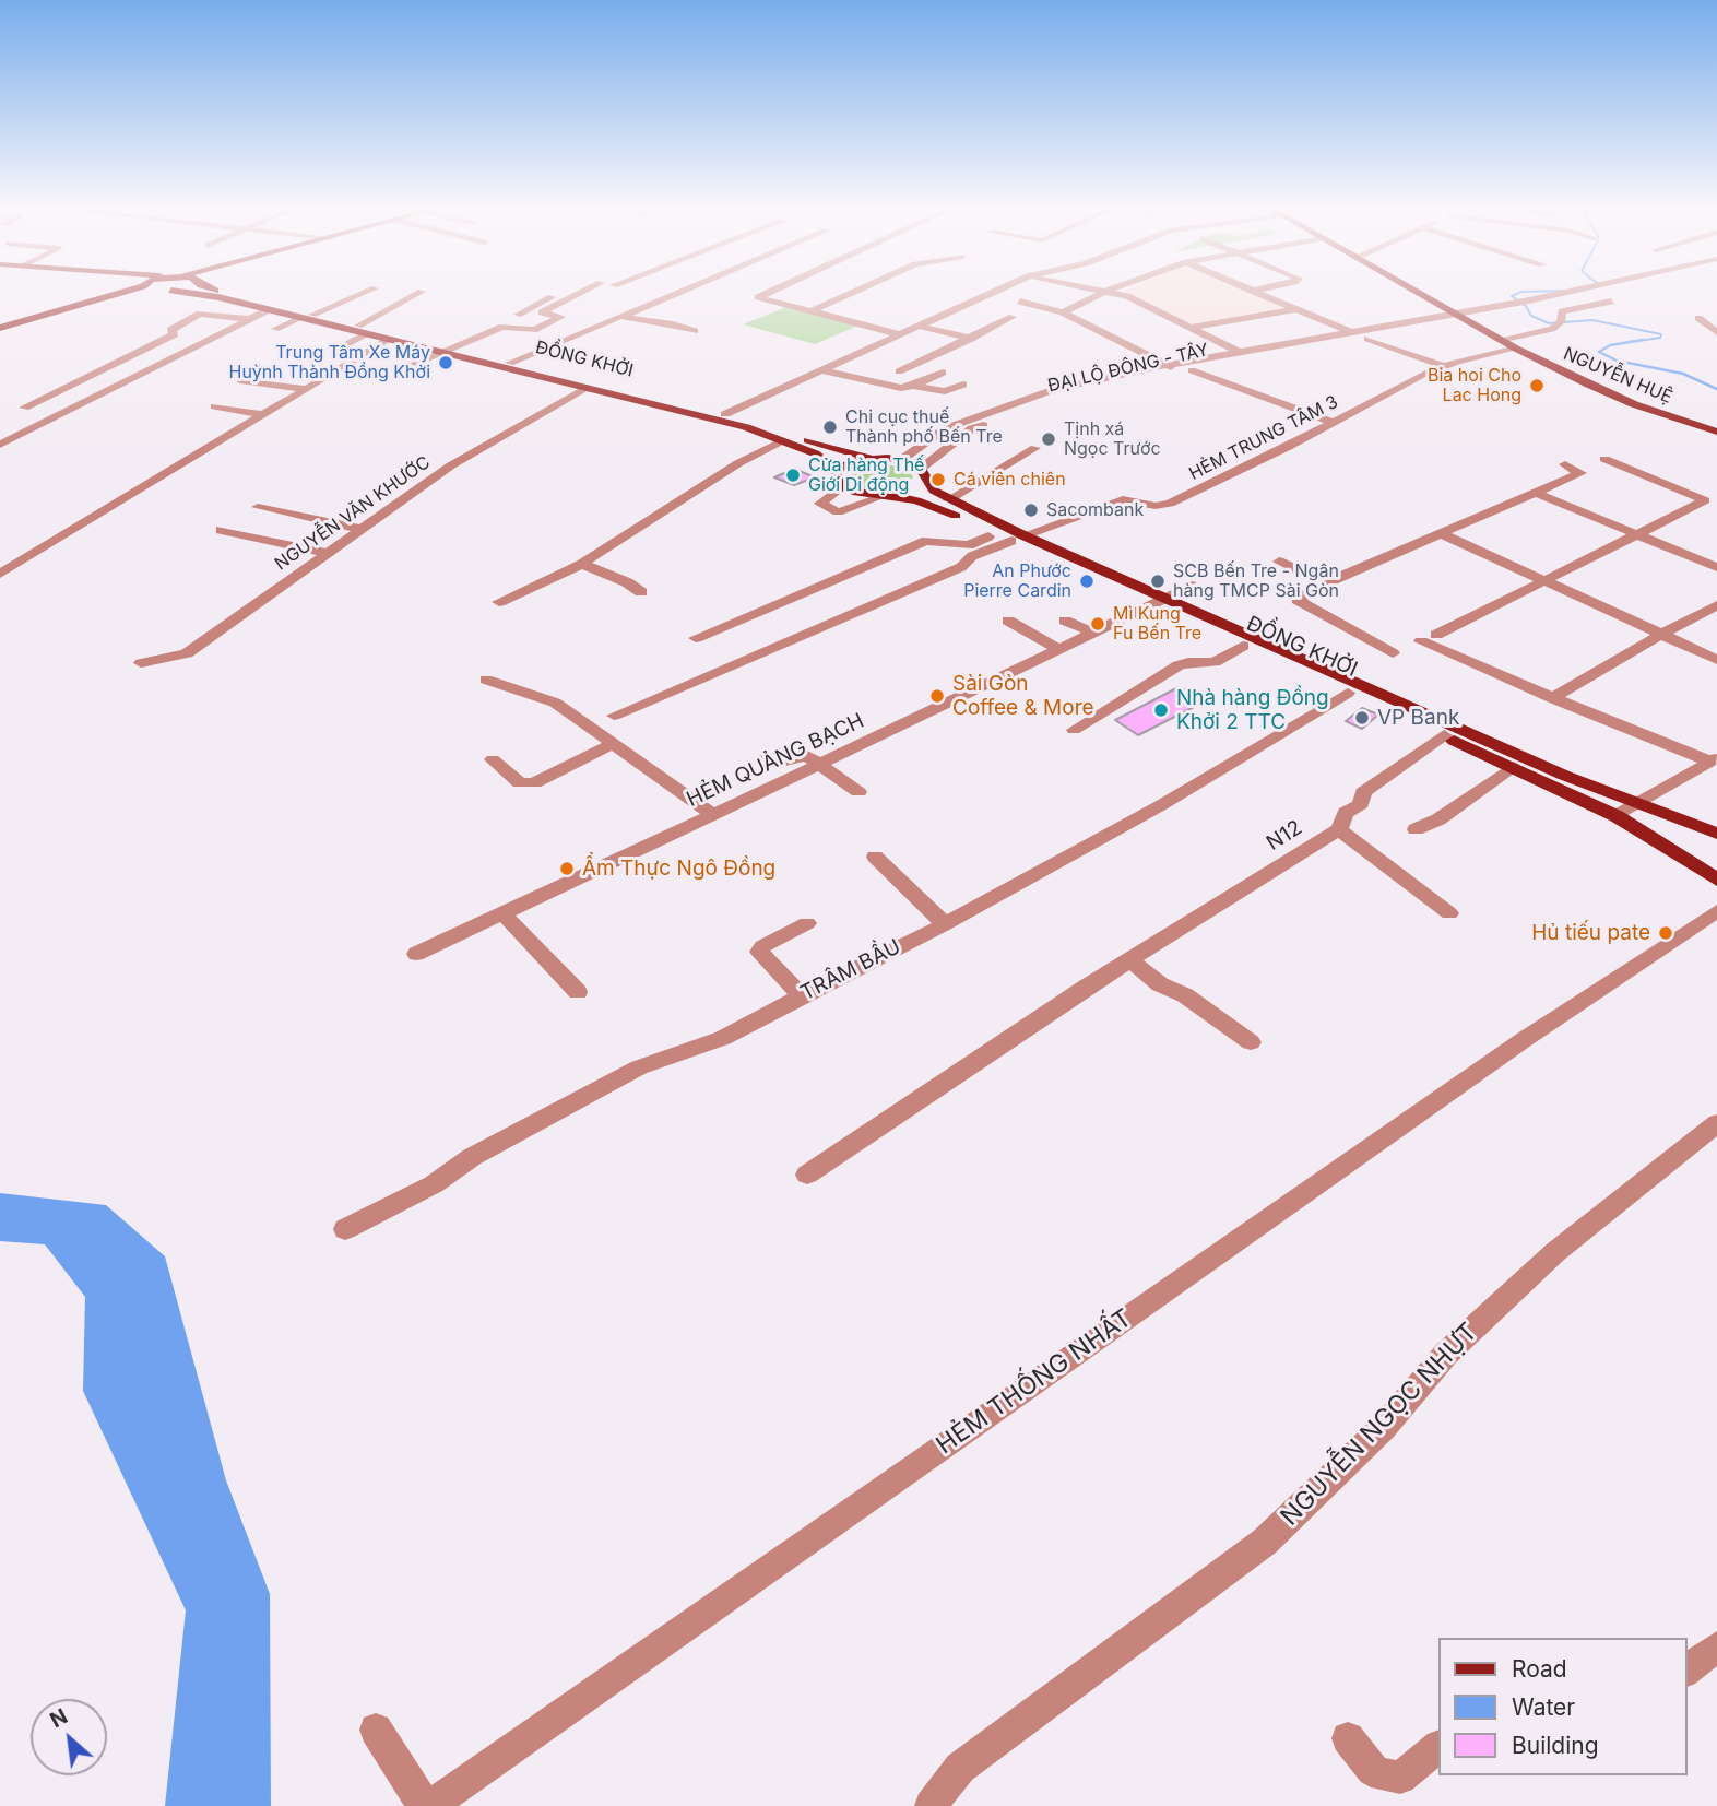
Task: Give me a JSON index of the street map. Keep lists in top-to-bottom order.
{
  "streets": {
    "main road": ["ĐỒNG KHỞI", "NGUYỄN HUỆ"],
    "street": [
      "ĐẠI LỘ ĐÔNG - TÂY",
      "HẺM TRUNG TÂM 3",
      "NGUYỄN VĂN KHƯỚC",
      "HẺM QUẢNG BẠCH",
      "N12",
      "TRÂM BẦU",
      "HẺM THỐNG NHẤT",
      "NGUYỄN NGỌC NHỰT"
    ]
  },
  "crossings": [
    ["ĐỒNG KHỞI", "ĐẠI LỘ ĐÔNG - TÂY"],
    ["ĐỒNG KHỞI", "HẺM TRUNG TÂM 3"],
    ["ĐỒNG KHỞI", "NGUYỄN VĂN KHƯỚC"],
    ["ĐỒNG KHỞI", "HẺM QUẢNG BẠCH"],
    ["ĐỒNG KHỞI", "N12"],
    ["ĐỒNG KHỞI", "TRÂM BẦU"],
    ["ĐẠI LỘ ĐÔNG - TÂY", "NGUYỄN HUỆ"],
    ["NGUYỄN HUỆ", "HẺM TRUNG TÂM 3"]
  ],
  "places": [
    "Trung Tâm Xe Máy Huỳnh Thành Đồng Khởi",
    "Bia hoi Cho Lac Hong",
    "Chi cục thuế Thành phố Bến Tre",
    "Tịnh xá Ngọc Trước",
    "Cửa hàng Thế Giới Di động",
    "Cá viên chiên",
    "Sacombank",
    "An Phước Pierre Cardin",
    "SCB Bến Tre - Ngân hàng TMCP Sài Gòn",
    "Mì Kung Fu Bến Tre",
    "Sài Gòn Coffee & More",
    "Nhà hàng Đồng Khởi 2 TTC",
    "VP Bank",
    "Ẩm Thực Ngô Đồng",
    "Hủ tiếu pate"
  ],
  "legend": ["Road", "Water", "Building"],
  "north": "top left"
}
